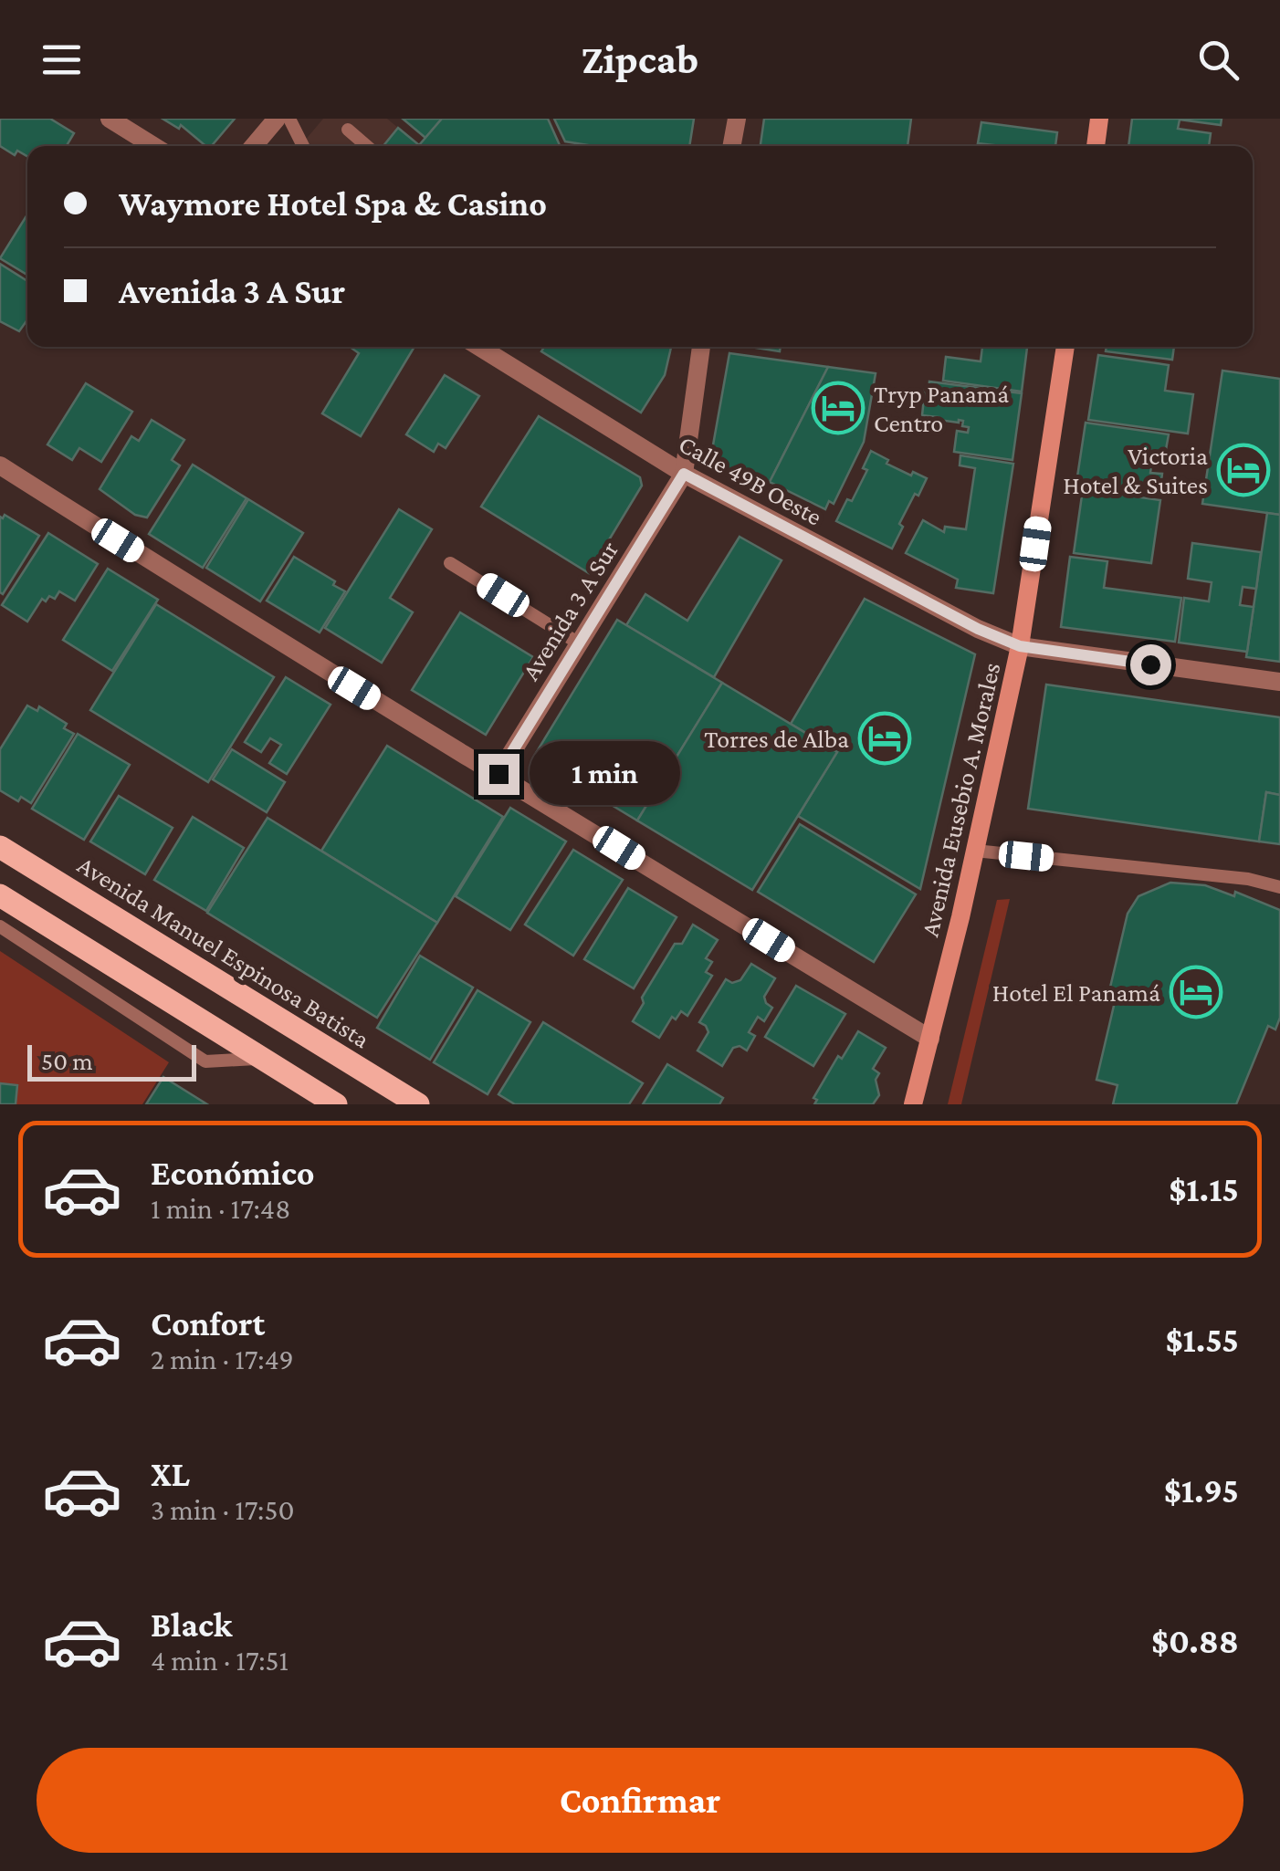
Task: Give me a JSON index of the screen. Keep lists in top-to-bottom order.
{
  "streets": {
    "main road": ["Avenida Manuel Espinosa Batista"],
    "street": ["Calle 49B Oeste", "Avenida 3 A Sur", "Avenida Eusebio A. Morales"]
  },
  "crossings": [
    ["Calle 49B Oeste", "Avenida 3 A Sur"],
    ["Calle 49B Oeste", "Avenida Eusebio A. Morales"]
  ],
  "places": {
    "hotel": [
      "Tryp Panamá Centro",
      "Victoria Hotel & Suites",
      "Torres de Alba",
      "Hotel El Panamá"
    ]
  },
  "scale_bar": "50 m",
  "page": {
    "header": "Zipcab",
    "banner": ["Waymore Hotel Spa & Casino", "Avenida 3 A Sur"],
    "bubble": "1 min",
    "scale": "50 m",
    "list": [
      {
        "name": "Económico",
        "note": "1 min · 17:48",
        "value": "$1.15"
      },
      {
        "name": "Confort",
        "note": "2 min · 17:49",
        "value": "$1.55"
      },
      {
        "name": "XL",
        "note": "3 min · 17:50",
        "value": "$1.95"
      },
      {
        "name": "Black",
        "note": "4 min · 17:51",
        "value": "$0.88"
      }
    ],
    "buttons": "Confirmar"
  }
}
